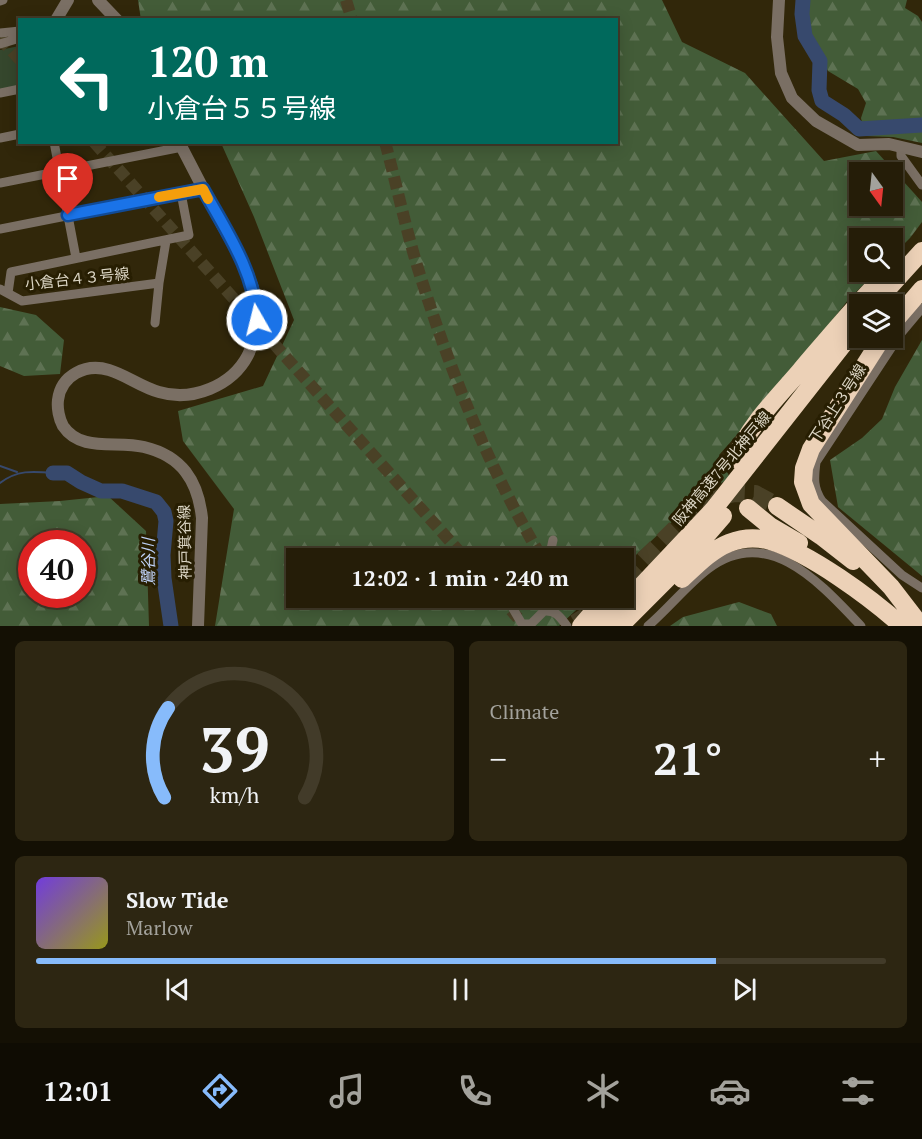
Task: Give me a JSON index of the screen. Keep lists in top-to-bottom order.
{
  "streets": {
    "highway": ["阪神高速7号北神戸線"],
    "street": ["小倉台４３号線", "下谷上３号線", "神戸箕谷線"]
  },
  "water": ["鷺谷川"],
  "north": "bottom",
  "page": {
    "turn": ["120 m", "小倉台５５号線"],
    "limit": "40",
    "trip": "12:02 · 1 min · 240 m",
    "tile": "Climate",
    "heat": ["−", "21°", "+"],
    "song": ["Slow Tide", "Marlow"],
    "tabs": "12:01",
    "gauge": ["39", "km/h"]
  }
}
